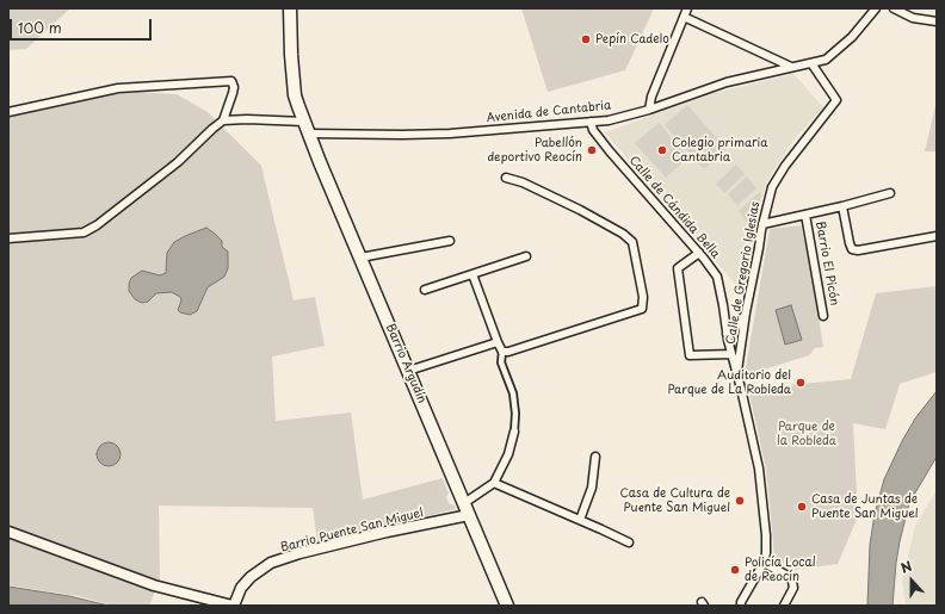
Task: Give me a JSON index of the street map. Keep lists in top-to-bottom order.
{
  "streets": {
    "main road": ["Barrio Argudín"],
    "street": [
      "Avenida de Cantabria",
      "Calle de Cándida Bella",
      "Barrio El Picón",
      "Calle de Gregorio Iglesias",
      "Barrio Puente San Miguel"
    ]
  },
  "crossings": [
    ["Avenida de Cantabria", "Calle de Cándida Bella"],
    ["Avenida de Cantabria", "Calle de Gregorio Iglesias"],
    ["Avenida de Cantabria", "Barrio Argudín"],
    ["Calle de Cándida Bella", "Calle de Gregorio Iglesias"],
    ["Barrio El Picón", "Calle de Gregorio Iglesias"],
    ["Barrio Argudín", "Barrio Puente San Miguel"]
  ],
  "parks": ["Parque de la Robleda"],
  "places": [
    "Pepín Cadelo",
    "Pabellón deportivo Reocín",
    "Colegio primaria Cantabria",
    "Auditorio del Parque de La Robleda",
    "Casa de Cultura de Puente San Miguel",
    "Casa de Juntas de Puente San Miguel",
    "Policía Local de Reocín"
  ],
  "scale_bar": "100 m",
  "north": "top"
}
